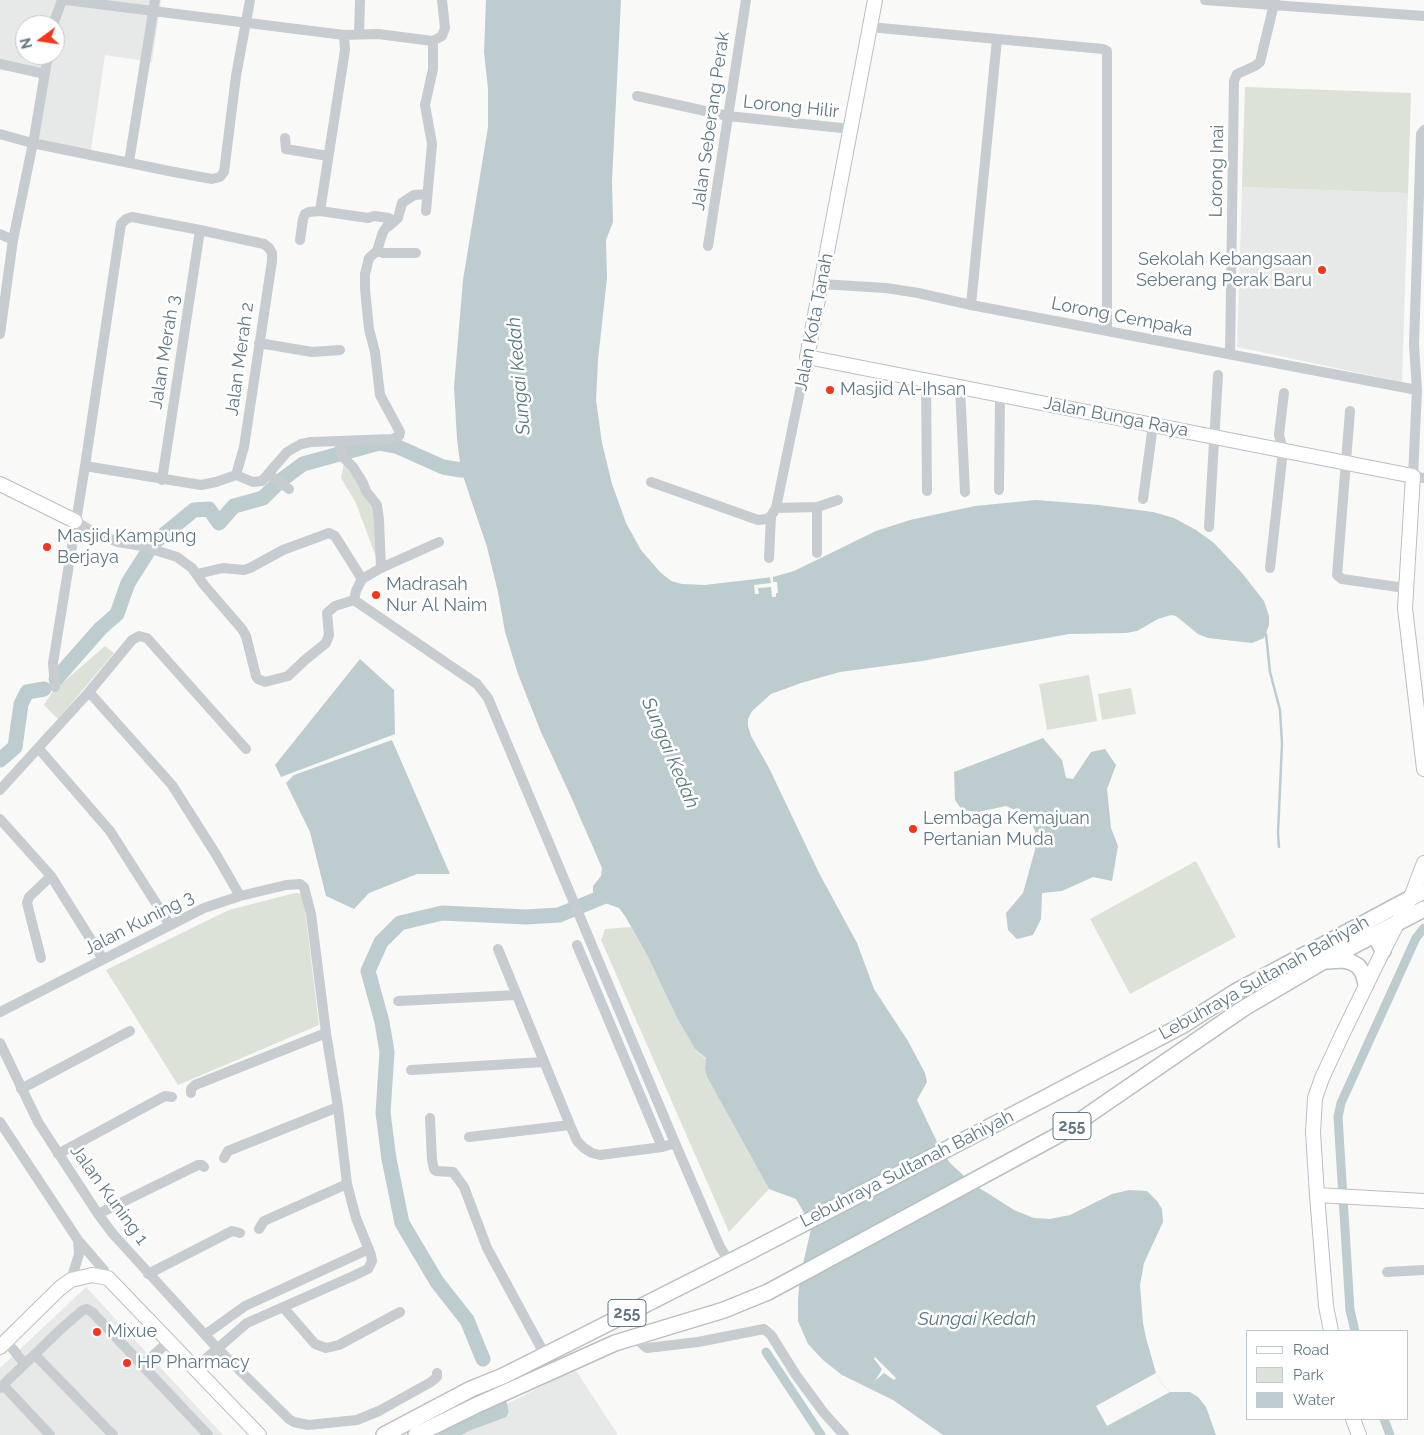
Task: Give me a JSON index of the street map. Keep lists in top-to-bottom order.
{
  "streets": {
    "main road": ["Lebuhraya Sultanah Bahiyah", "255"],
    "street": [
      "Lorong Hilir",
      "Jalan Seberang Perak",
      "Lorong Inai",
      "Lorong Cempaka",
      "Jalan Kota Tanah",
      "Jalan Merah 3",
      "Jalan Merah 2",
      "Jalan Bunga Raya",
      "Jalan Kuning 3",
      "Jalan Kuning 1"
    ]
  },
  "crossings": [
    ["Lorong Hilir", "Jalan Seberang Perak"],
    ["Lorong Hilir", "Jalan Kota Tanah"],
    ["Lorong Inai", "Lorong Cempaka"],
    ["Lorong Cempaka", "Jalan Kota Tanah"],
    ["Jalan Kota Tanah", "Jalan Bunga Raya"],
    ["Jalan Merah 3", "Jalan Merah 2"]
  ],
  "water": ["Sungai Kedah"],
  "places": [
    "Sekolah Kebangsaan Seberang Perak Baru",
    "Masjid Al-Ihsan",
    "Masjid Kampung Berjaya",
    "Madrasah Nur Al Naim",
    "Lembaga Kemajuan Pertanian Muda",
    "Mixue",
    "HP Pharmacy"
  ],
  "legend": ["Road", "Park", "Water"],
  "north": "left"
}
